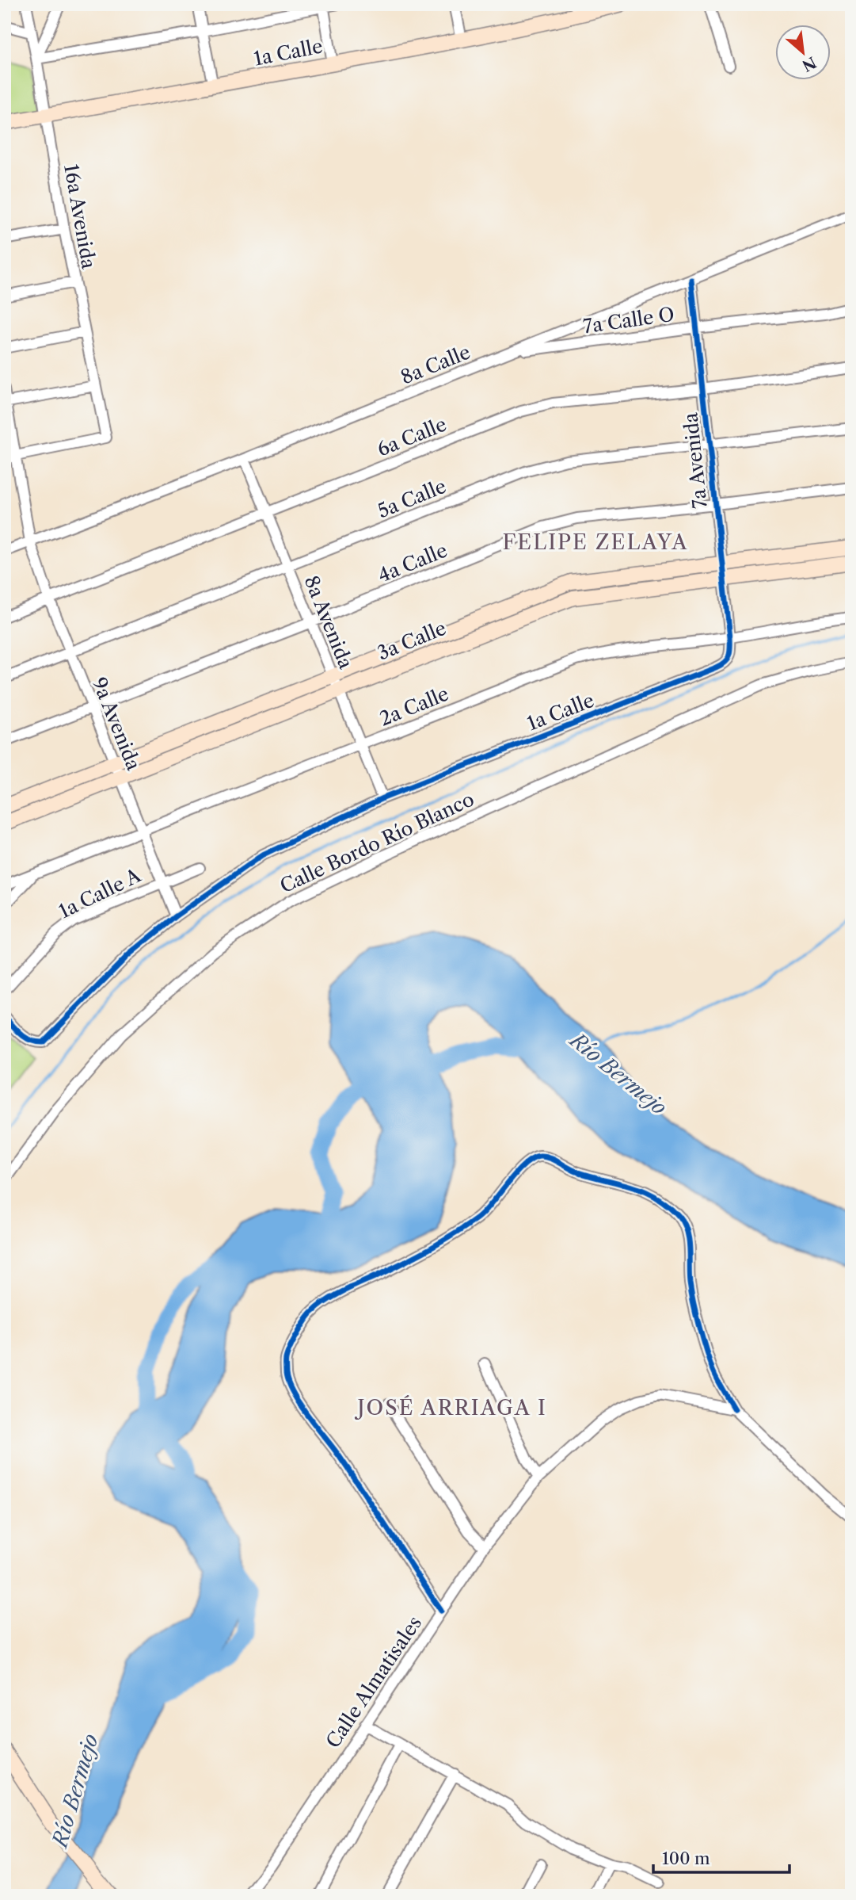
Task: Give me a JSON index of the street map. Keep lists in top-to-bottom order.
{
  "streets": {
    "street": [
      "1a Calle",
      "16a Avenida",
      "7a Calle O",
      "8a Calle",
      "6a Calle",
      "7a Avenida",
      "5a Calle",
      "4a Calle",
      "8a Avenida",
      "3a Calle",
      "2a Calle",
      "9a Avenida",
      "Calle Bordo Río Blanco",
      "1a Calle A",
      "Calle Almatisales"
    ]
  },
  "crossings": [
    ["1a Calle", "16a Avenida"],
    ["1a Calle", "7a Avenida"],
    ["1a Calle", "8a Avenida"],
    ["1a Calle", "2a Calle"],
    ["16a Avenida", "9a Avenida"],
    ["7a Calle O", "8a Calle"],
    ["7a Calle O", "7a Avenida"],
    ["8a Calle", "7a Avenida"],
    ["8a Calle", "8a Avenida"],
    ["8a Calle", "9a Avenida"],
    ["6a Calle", "7a Avenida"],
    ["6a Calle", "8a Avenida"],
    ["6a Calle", "9a Avenida"],
    ["7a Avenida", "5a Calle"],
    ["7a Avenida", "4a Calle"],
    ["7a Avenida", "3a Calle"],
    ["7a Avenida", "2a Calle"],
    ["5a Calle", "8a Avenida"],
    ["5a Calle", "9a Avenida"],
    ["4a Calle", "8a Avenida"],
    ["4a Calle", "9a Avenida"],
    ["8a Avenida", "3a Calle"],
    ["8a Avenida", "2a Calle"],
    ["3a Calle", "9a Avenida"],
    ["2a Calle", "9a Avenida"],
    ["9a Avenida", "1a Calle A"]
  ],
  "districts": ["FELIPE ZELAYA", "JOSÉ ARRIAGA I"],
  "water": ["Río Bermejo"],
  "scale_bar": "100 m",
  "north": "bottom right"
}
